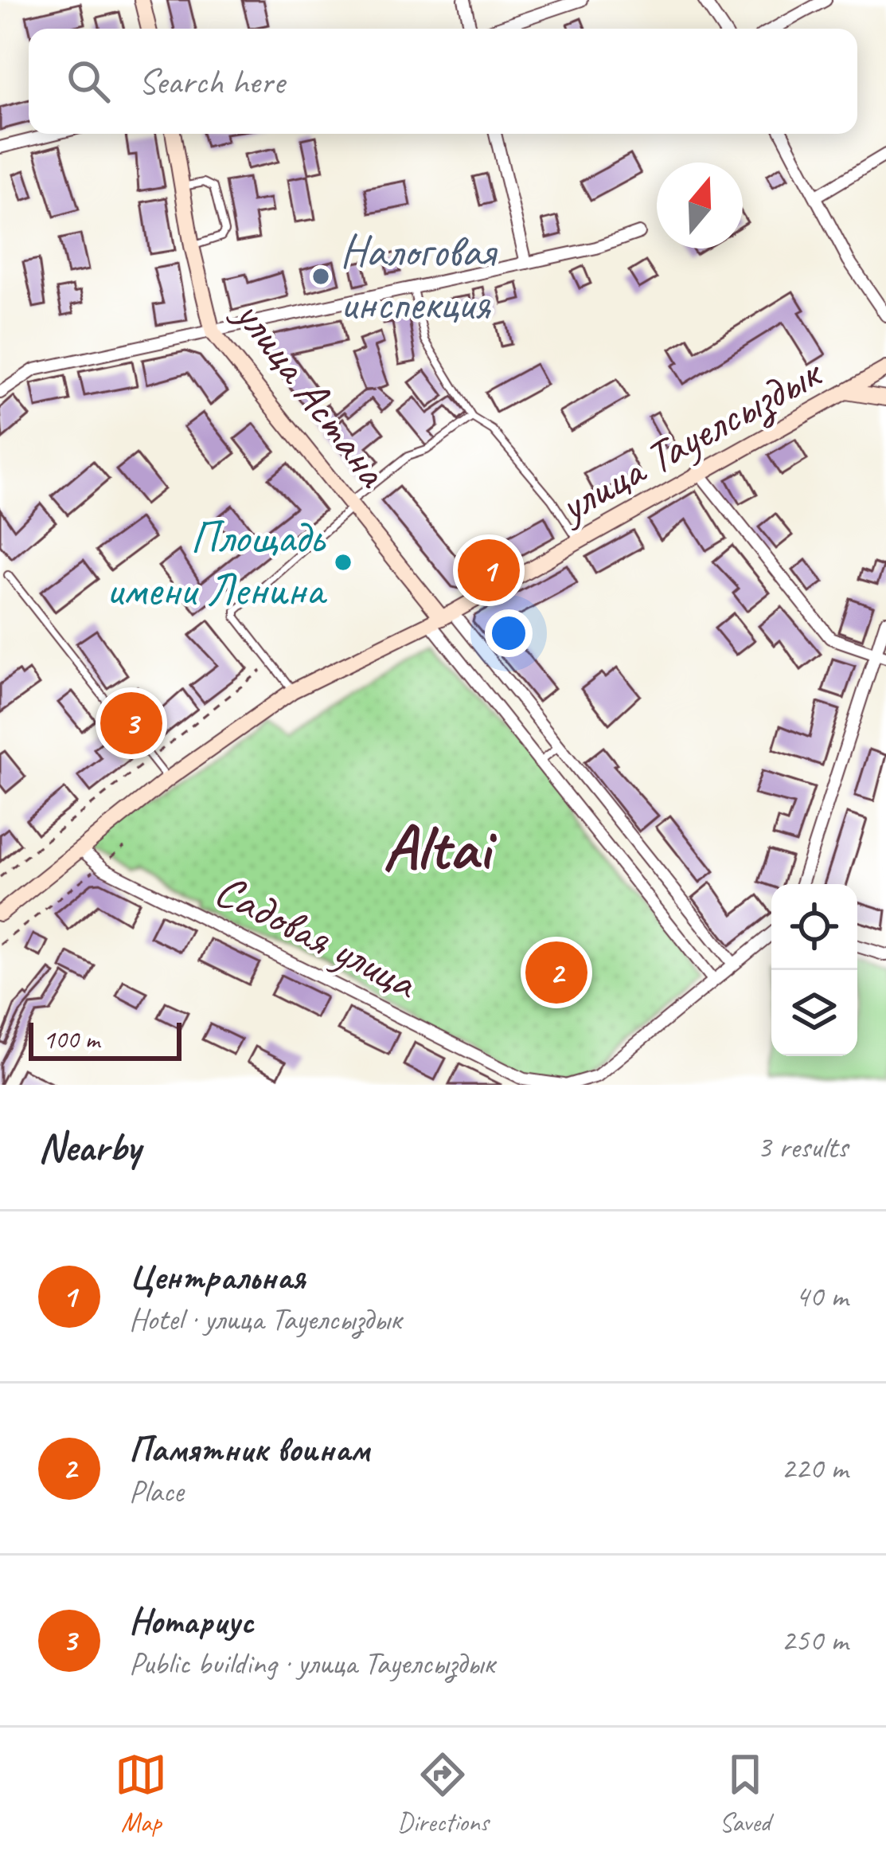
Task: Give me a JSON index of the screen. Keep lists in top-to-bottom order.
{
  "streets": {
    "street": ["улица Астана", "улица Тауелсыздык", "Садовая улица"]
  },
  "crossings": [
    ["улица Астана", "улица Тауелсыздык"],
    ["улица Тауелсыздык", "Садовая улица"]
  ],
  "districts": ["Altai"],
  "places": ["Налоговая инспекция", "Площадь имени Ленина"],
  "scale_bar": "100 m",
  "north": "top",
  "page": {
    "search": "Search here",
    "pins": ["1", "3", "2"],
    "scale": "100 m",
    "heading": ["Nearby", "3 results"],
    "list": [
      {
        "mark": "1",
        "name": "Центральная",
        "note": "Hotel · улица Тауелсыздык",
        "value": "40 m"
      },
      {
        "mark": "2",
        "name": "Памятник воинам",
        "note": "Place",
        "value": "220 m"
      },
      {
        "mark": "3",
        "name": "Нотариус",
        "note": "Public building · улица Тауелсыздык",
        "value": "250 m"
      }
    ],
    "nav": ["Map", "Directions", "Saved"]
  }
}
